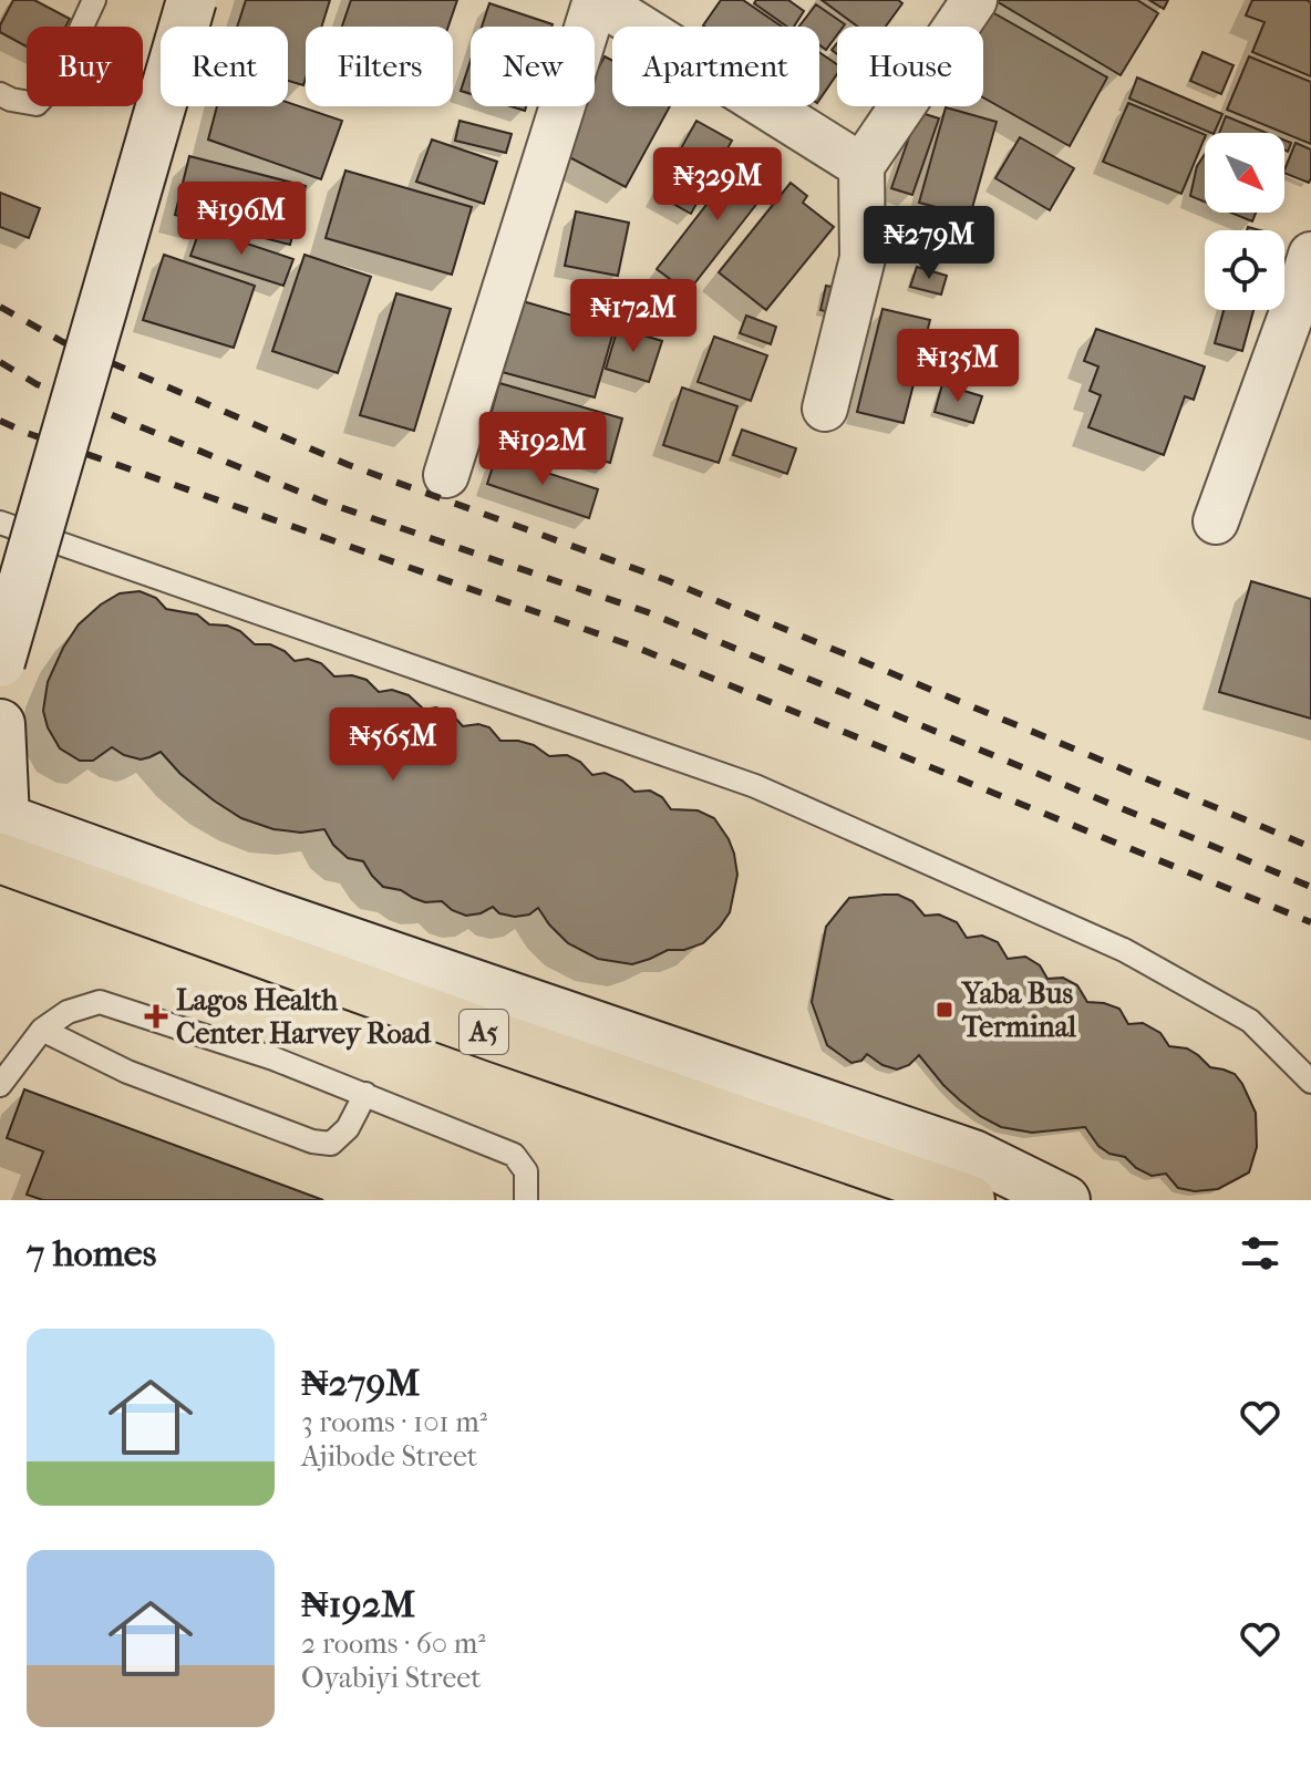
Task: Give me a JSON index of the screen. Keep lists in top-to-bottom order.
{
  "streets": {
    "main road": ["A5"]
  },
  "places": {
    "transit": ["Yaba Bus Terminal"],
    "health": ["Lagos Health Center Harvey Road"]
  },
  "north": "bottom right",
  "page": {
    "chip": [
      "Buy",
      "Rent",
      "Filters",
      "New",
      "Apartment",
      "House"
    ],
    "price": [
      "₦329M",
      "₦196M",
      "₦279M",
      "₦172M",
      "₦135M",
      "₦192M",
      "₦565M"
    ],
    "heading": "7 homes",
    "list": [
      {
        "name": "₦279M",
        "note": "3 rooms · 101 m² · Ajibode Street"
      },
      {
        "name": "₦192M",
        "note": "2 rooms · 60 m² · Oyabiyi Street"
      }
    ]
  }
}
